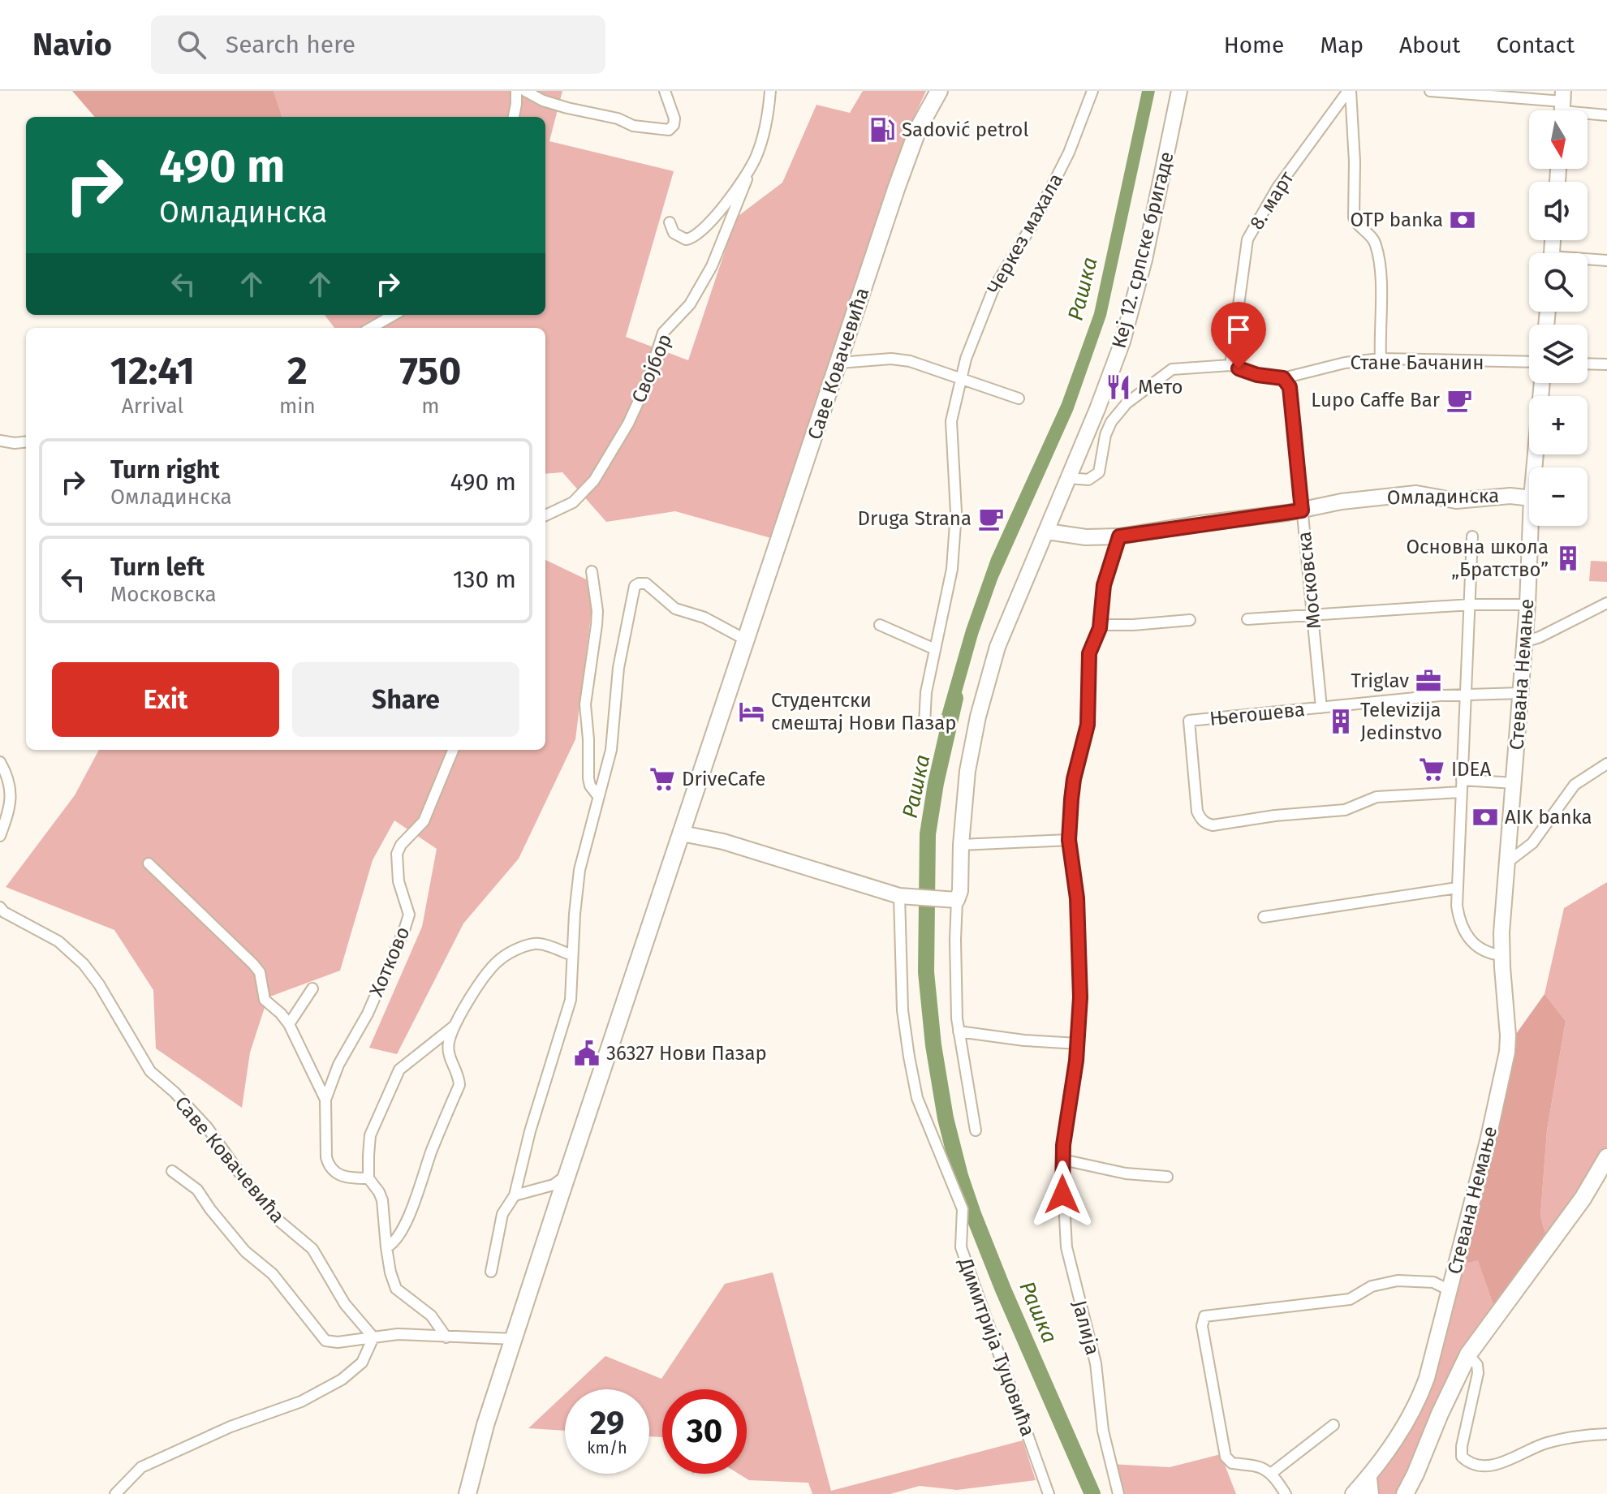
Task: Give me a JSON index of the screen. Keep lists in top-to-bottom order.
{
  "streets": {
    "main road": ["Саве Ковачевића"],
    "street": [
      "8. март",
      "Черкез махала",
      "Кеј 12. српске бригаде",
      "Стане Бачанин",
      "Својбор",
      "Омладинска",
      "Московска",
      "Стевана Немање",
      "Његошева",
      "Хотково",
      "Јалија",
      "Димитрија Туцовића"
    ]
  },
  "crossings": [
    ["8. март", "Стане Бачанин"],
    ["Кеј 12. српске бригаде", "Стане Бачанин"],
    ["Кеј 12. српске бригаде", "Омладинска"],
    ["Стане Бачанин", "Московска"],
    ["Омладинска", "Московска"],
    ["Омладинска", "Јалија"],
    ["Московска", "Његошева"],
    ["Стевана Немање", "Његошева"]
  ],
  "water": ["Рашка"],
  "places": {
    "fuel station": ["Sadović petrol"],
    "bank": ["OTP banka", "AIK banka"],
    "restaurant": ["Мето"],
    "cafe": ["Lupo Caffe Bar", "Druga Strana"],
    "building": ["Основна школа „Братство”", "Televizija Jedinstvo"],
    "office": ["Triglav"],
    "hotel": ["Студентски смештај Нови Пазар"],
    "supermarket": ["IDEA", "DriveCafe"],
    "public building": ["36327 Нови Пазар"]
  },
  "north": "bottom",
  "page": {
    "header": "Navio",
    "search": "Search here",
    "nav": [
      "Home",
      "Map",
      "About",
      "Contact"
    ],
    "map_buttons": ["+", "−"],
    "turn": ["490 m", "Омладинска"],
    "eta": [
      "12:41",
      "Arrival",
      "2",
      "min",
      "750",
      "m"
    ],
    "list": [
      {
        "name": "Turn right",
        "note": "Омладинска",
        "value": "490 m"
      },
      {
        "name": "Turn left",
        "note": "Московска",
        "value": "130 m"
      }
    ],
    "buttons": ["Exit", "Share"],
    "speed": "29 km/h",
    "limit": "30"
  }
}
